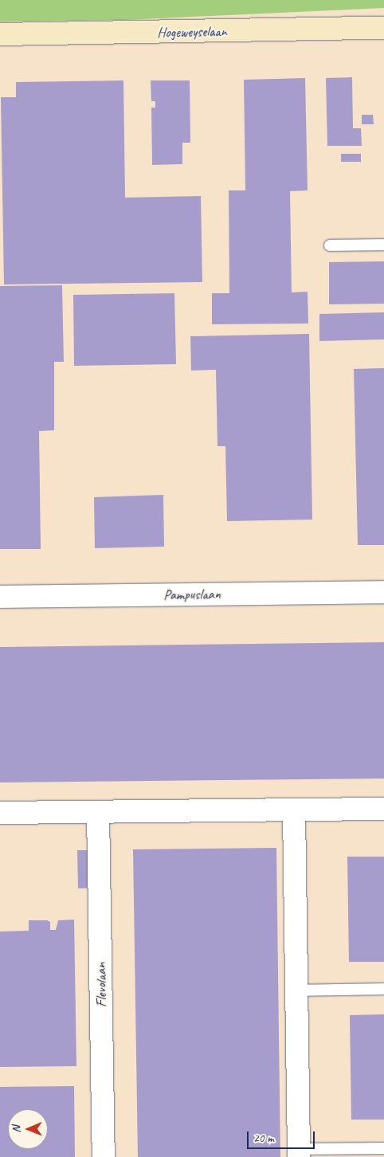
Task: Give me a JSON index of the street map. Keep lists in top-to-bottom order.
{
  "streets": {
    "main road": ["Hogeweyselaan"],
    "street": ["Pampuslaan", "Flevolaan"]
  },
  "scale_bar": "20 m",
  "north": "left"
}
